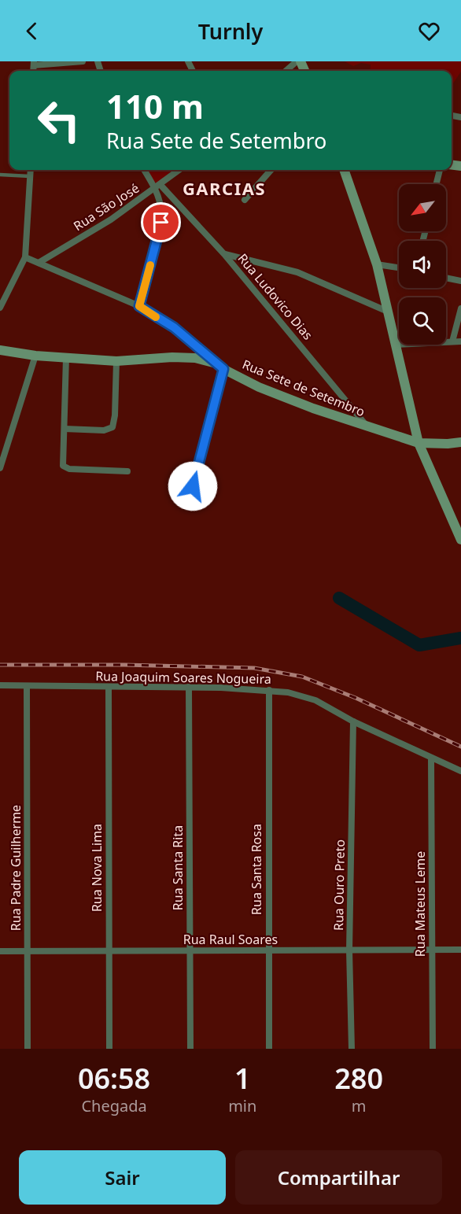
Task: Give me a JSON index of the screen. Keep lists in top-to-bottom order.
{
  "streets": {
    "street": [
      "Rua São José",
      "Rua Ludovico Dias",
      "Rua Sete de Setembro",
      "Rua Joaquim Soares Nogueira",
      "Rua Padre Guilherme",
      "Rua Nova Lima",
      "Rua Santa Rita",
      "Rua Santa Rosa",
      "Rua Ouro Preto",
      "Rua Mateus Leme",
      "Rua Raul Soares"
    ]
  },
  "crossings": [
    ["Rua São José", "Rua Ludovico Dias"],
    ["Rua São José", "Rua Sete de Setembro"],
    ["Rua Ludovico Dias", "Rua Sete de Setembro"],
    ["Rua Joaquim Soares Nogueira", "Rua Padre Guilherme"],
    ["Rua Joaquim Soares Nogueira", "Rua Nova Lima"],
    ["Rua Joaquim Soares Nogueira", "Rua Santa Rita"],
    ["Rua Joaquim Soares Nogueira", "Rua Santa Rosa"],
    ["Rua Joaquim Soares Nogueira", "Rua Ouro Preto"],
    ["Rua Joaquim Soares Nogueira", "Rua Mateus Leme"],
    ["Rua Padre Guilherme", "Rua Raul Soares"],
    ["Rua Nova Lima", "Rua Raul Soares"],
    ["Rua Santa Rita", "Rua Raul Soares"],
    ["Rua Santa Rosa", "Rua Raul Soares"],
    ["Rua Ouro Preto", "Rua Raul Soares"],
    ["Rua Mateus Leme", "Rua Raul Soares"]
  ],
  "districts": ["GARCIAS"],
  "north": "bottom left",
  "page": {
    "header": "Turnly",
    "turn": ["110 m", "Rua Sete de Setembro"],
    "eta": [
      "06:58",
      "Chegada",
      "1",
      "min",
      "280",
      "m"
    ],
    "buttons": ["Sair", "Compartilhar"]
  }
}
